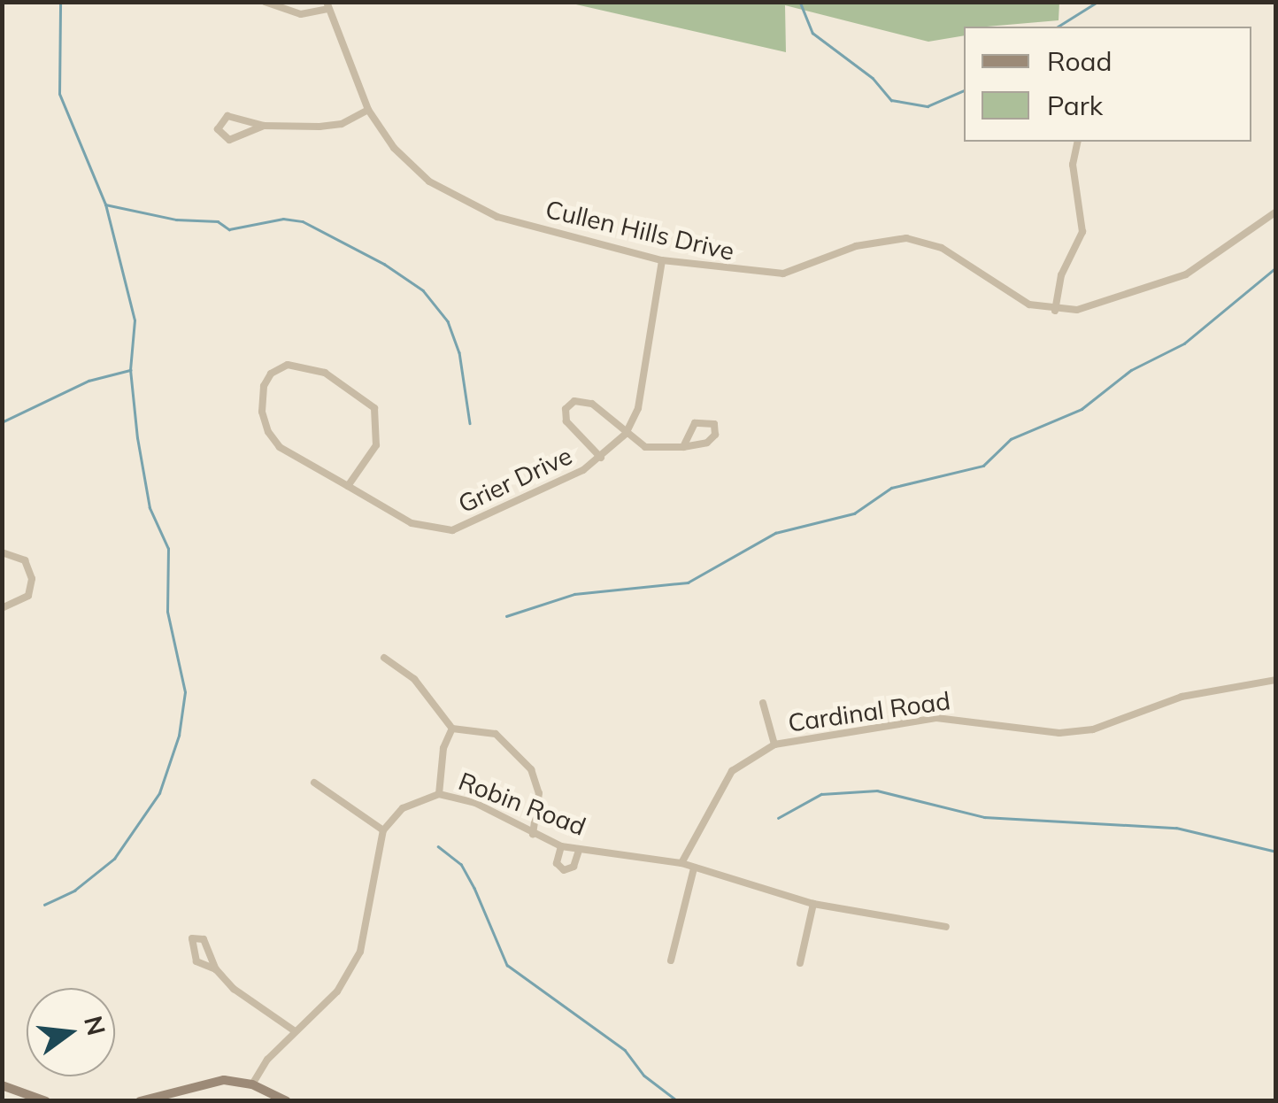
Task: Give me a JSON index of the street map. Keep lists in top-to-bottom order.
{
  "streets": {
    "street": [
      "Cullen Hills Drive",
      "Grier Drive",
      "Cardinal Road",
      "Robin Road"
    ]
  },
  "crossings": [
    ["Cullen Hills Drive", "Grier Drive"],
    ["Cardinal Road", "Robin Road"]
  ],
  "legend": ["Road", "Park"],
  "north": "right"
}
